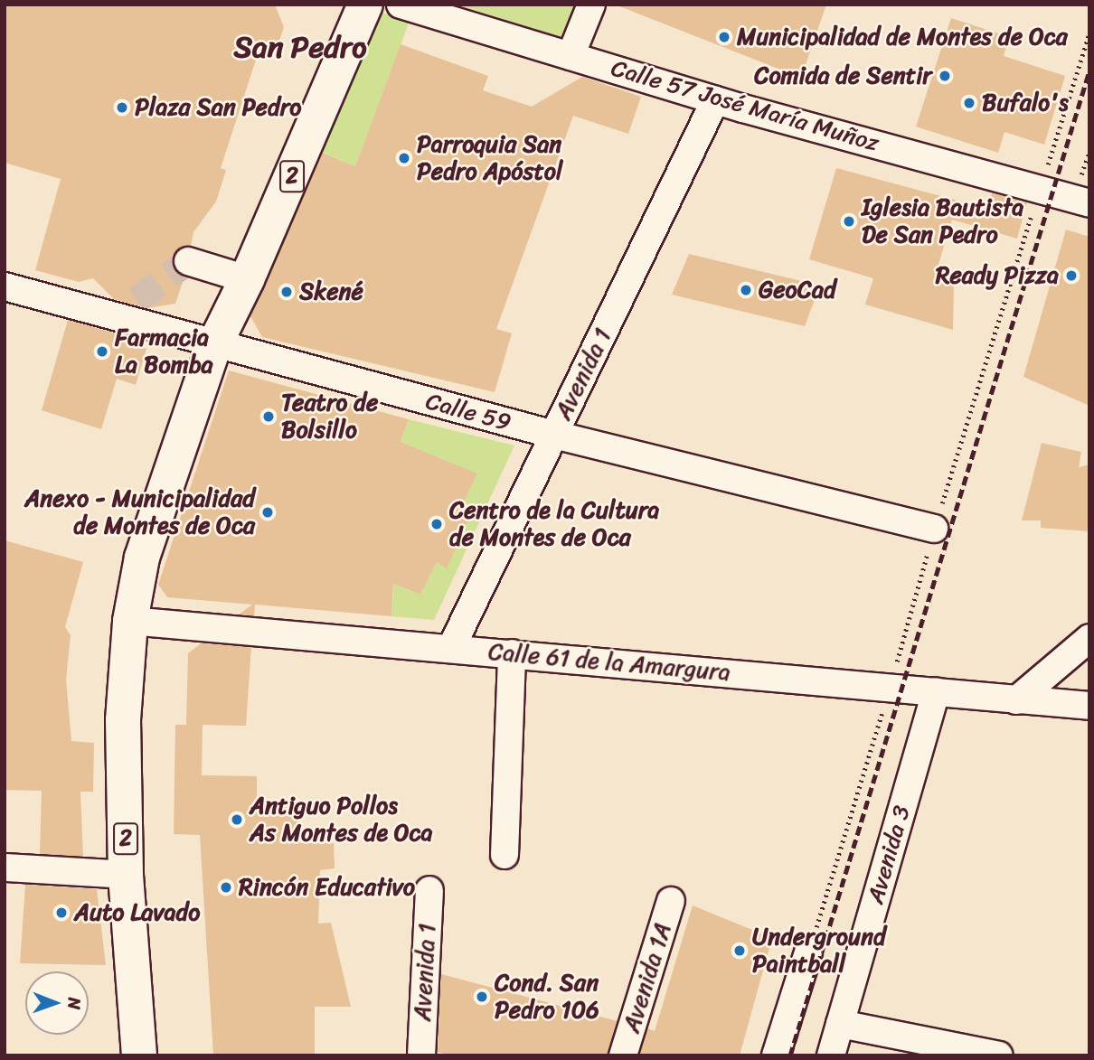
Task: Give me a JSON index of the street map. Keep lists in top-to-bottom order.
{
  "streets": {
    "highway": ["2"],
    "street": [
      "Calle 57 José María Muñoz",
      "Avenida 1",
      "Calle 59",
      "Calle 61 de la Amargura",
      "Avenida 3",
      "Avenida 1A"
    ]
  },
  "crossings": [
    ["Calle 57 José María Muñoz", "Avenida 1"],
    ["2", "Calle 59"],
    ["2", "Calle 61 de la Amargura"],
    ["Avenida 1", "Calle 59"],
    ["Avenida 1", "Calle 61 de la Amargura"],
    ["Calle 61 de la Amargura", "Avenida 3"]
  ],
  "districts": ["San Pedro"],
  "places": [
    "Municipalidad de Montes de Oca",
    "Comida de Sentir",
    "Bufalo's",
    "Plaza San Pedro",
    "Parroquia San Pedro Apóstol",
    "Iglesia Bautista De San Pedro",
    "Ready Pizza",
    "GeoCad",
    "Skené",
    "Farmacia La Bomba",
    "Teatro de Bolsillo",
    "Anexo - Municipalidad de Montes de Oca",
    "Centro de la Cultura de Montes de Oca",
    "Antiguo Pollos As Montes de Oca",
    "Rincón Educativo",
    "Auto Lavado",
    "Underground Paintball",
    "Cond. San Pedro 106"
  ],
  "north": "right"
}
